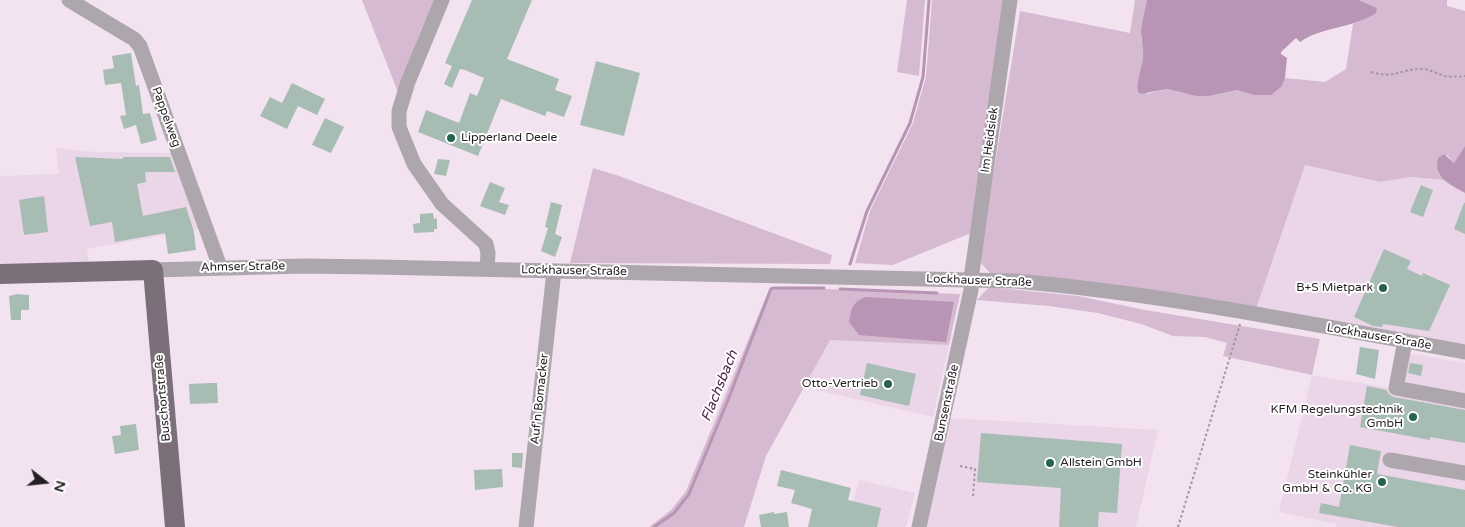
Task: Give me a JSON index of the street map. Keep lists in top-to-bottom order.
{
  "streets": {
    "main road": ["Ahmser Straße", "Buschortstraße"],
    "street": [
      "Pappelweg",
      "Im Heidsiek",
      "Lockhauser Straße",
      "Auf'n Bomacker",
      "Bunsenstraße"
    ]
  },
  "crossings": [
    ["Pappelweg", "Ahmser Straße"],
    ["Im Heidsiek", "Lockhauser Straße"],
    ["Im Heidsiek", "Bunsenstraße"],
    ["Ahmser Straße", "Lockhauser Straße"],
    ["Ahmser Straße", "Buschortstraße"],
    ["Lockhauser Straße", "Auf'n Bomacker"],
    ["Lockhauser Straße", "Bunsenstraße"]
  ],
  "water": ["Flachsbach"],
  "places": [
    "Lipperland Deele",
    "B+S Mietpark",
    "Otto-Vertrieb",
    "KFM Regelungstechnik GmbH",
    "Allstein GmbH",
    "Steinkühler GmbH & Co. KG"
  ],
  "north": "right"
}
